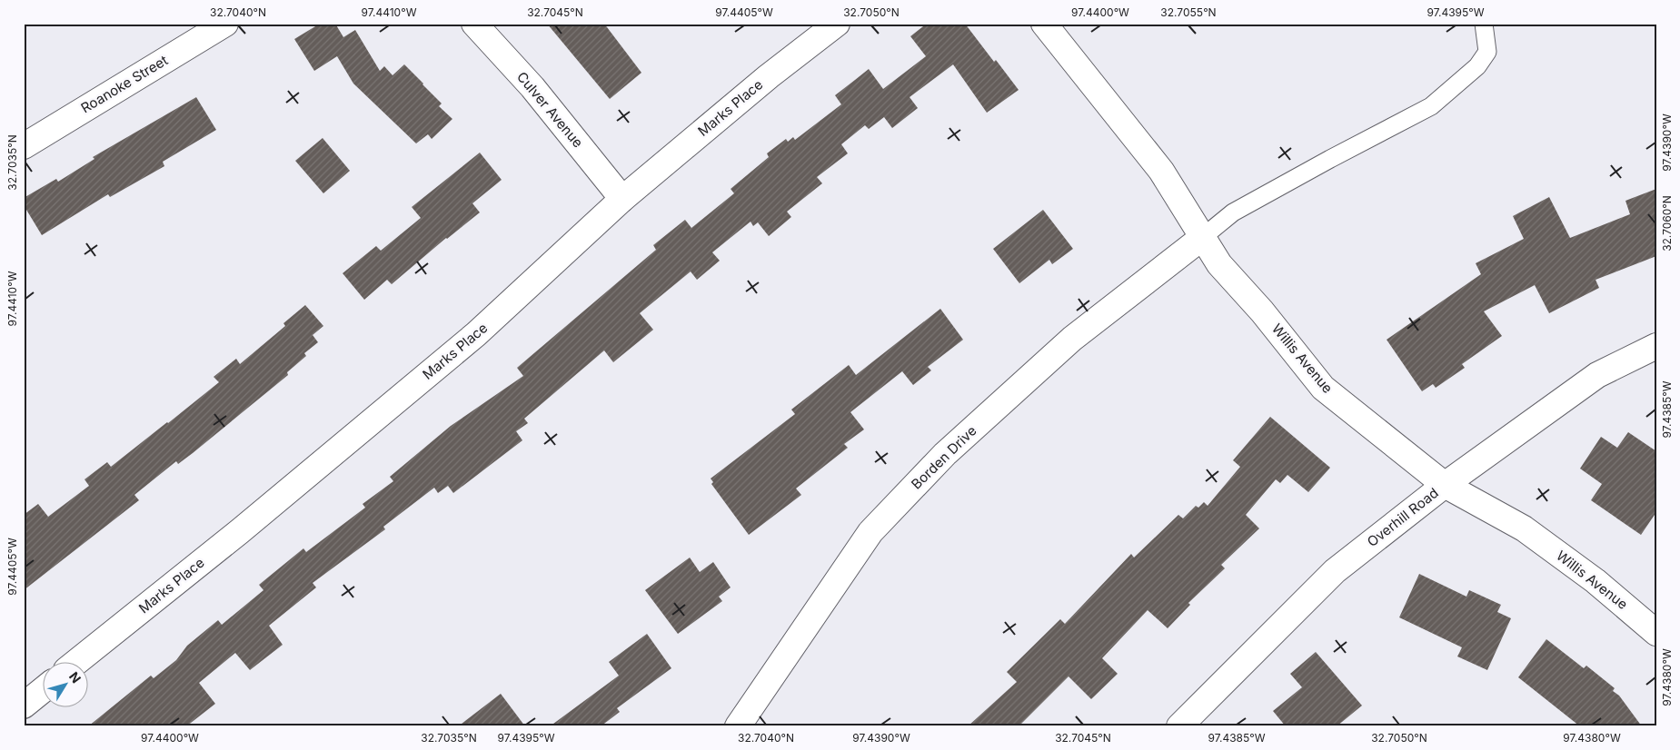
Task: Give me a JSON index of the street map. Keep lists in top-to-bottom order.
{
  "streets": {
    "street": [
      "Roanoke Street",
      "Marks Place",
      "Culver Avenue",
      "Willis Avenue",
      "Borden Drive",
      "Overhill Road"
    ]
  },
  "crossings": [
    ["Marks Place", "Culver Avenue"],
    ["Willis Avenue", "Borden Drive"],
    ["Willis Avenue", "Overhill Road"]
  ],
  "north": "top right",
  "coordinates": [
    "32.7040°N",
    "97.4410°W",
    "32.7045°N",
    "97.4405°W",
    "32.7050°N",
    "97.4400°W",
    "32.7055°N",
    "97.4395°W",
    "97.4390°W",
    "32.7035°N",
    "32.7060°N",
    "97.4385°W",
    "97.4380°W"
  ]
}
